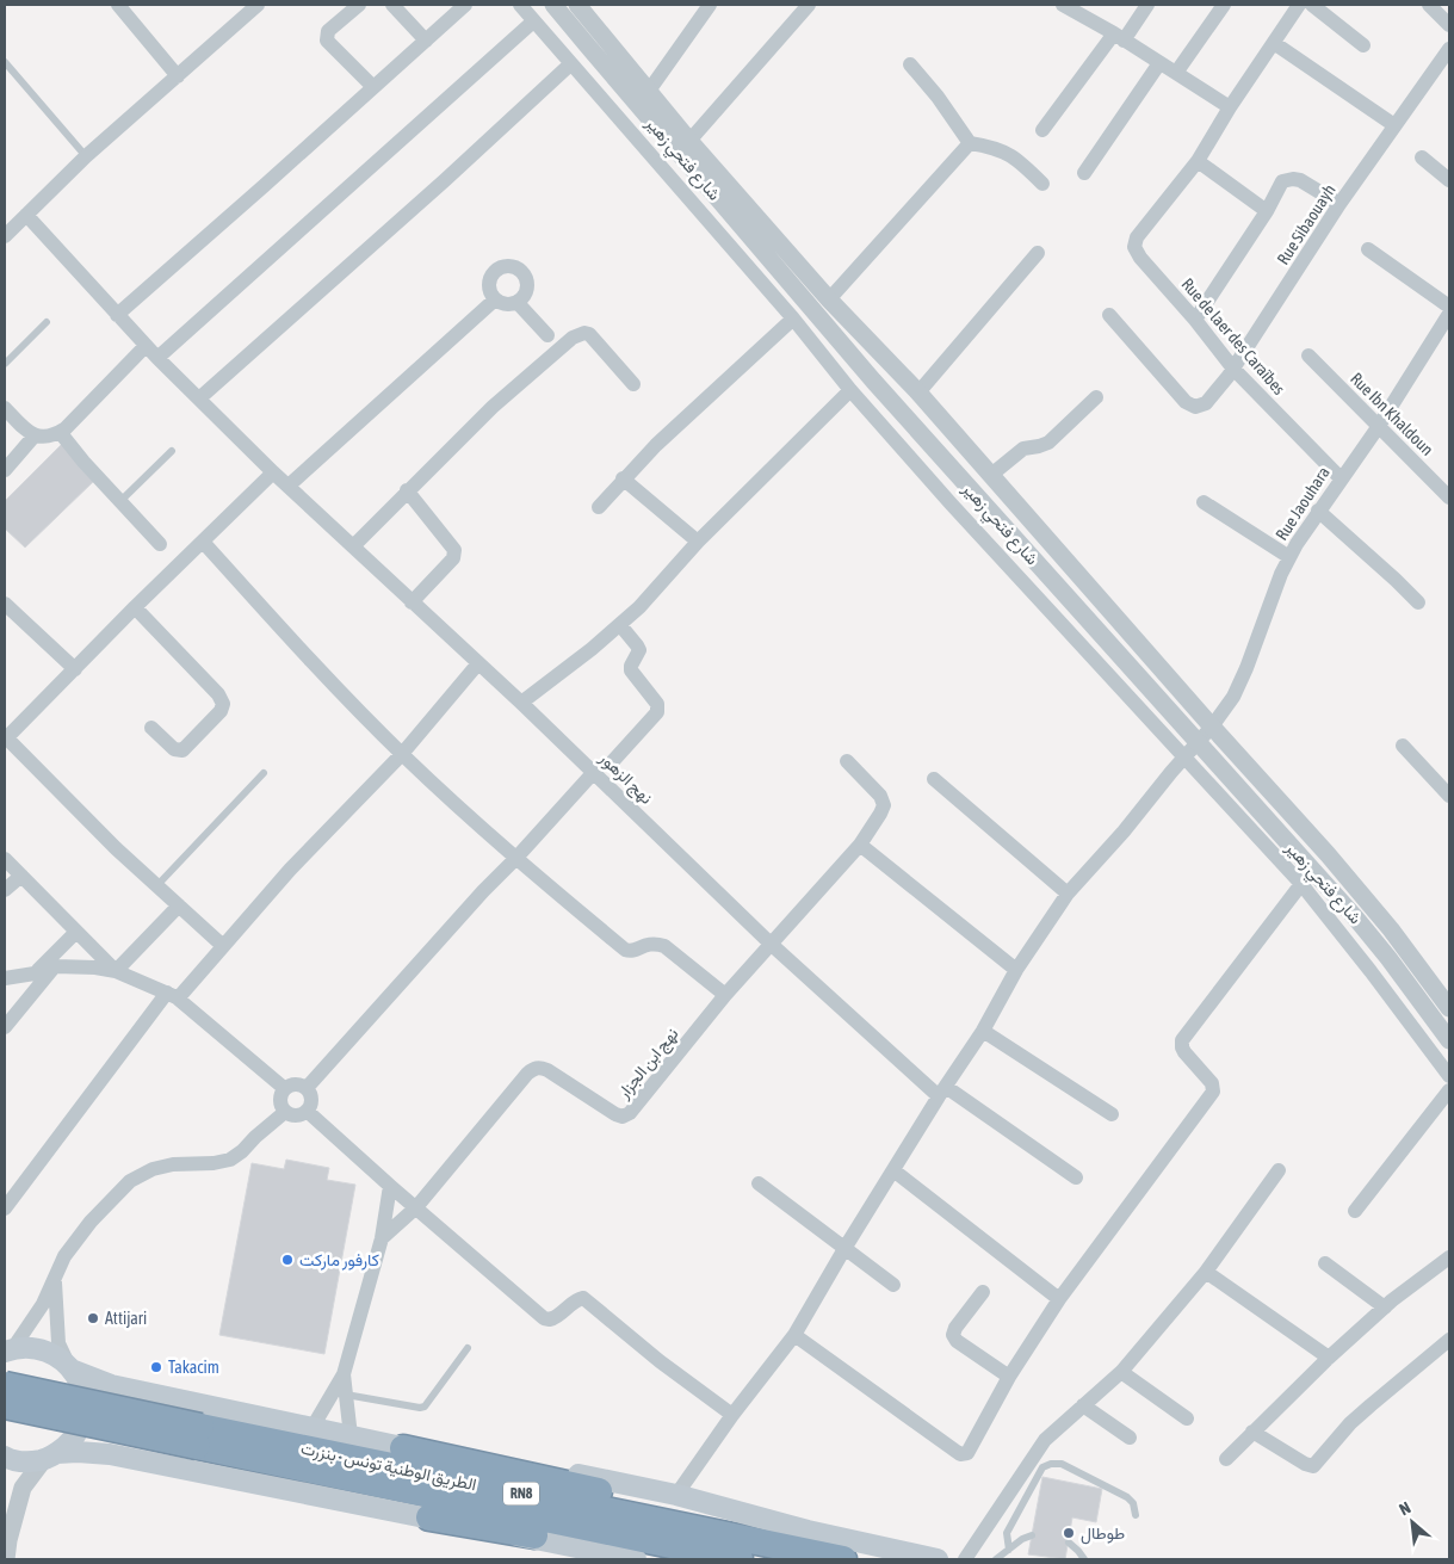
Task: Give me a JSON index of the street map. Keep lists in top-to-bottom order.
{
  "streets": {
    "highway": ["الطريق الوطنية تونس - بنزرت", "RN8"],
    "street": [
      "شارع فتحي زهير",
      "Rue Sibaouayh",
      "Rue de laer des Caraïbes",
      "Rue Ibn Khaldoun",
      "Rue Jaouhara",
      "نهج الزهور",
      "نهج ابن الجزار"
    ]
  },
  "crossings": [
    ["شارع فتحي زهير", "Rue Jaouhara"],
    ["Rue Sibaouayh", "Rue de laer des Caraïbes"],
    ["Rue de laer des Caraïbes", "Rue Jaouhara"],
    ["Rue Ibn Khaldoun", "Rue Jaouhara"],
    ["Rue Jaouhara", "نهج الزهور"],
    ["نهج الزهور", "نهج ابن الجزار"]
  ],
  "places": [
    "كارفور ماركت",
    "Attijari",
    "Takacim",
    "طوطال"
  ],
  "north": "top left"
}
